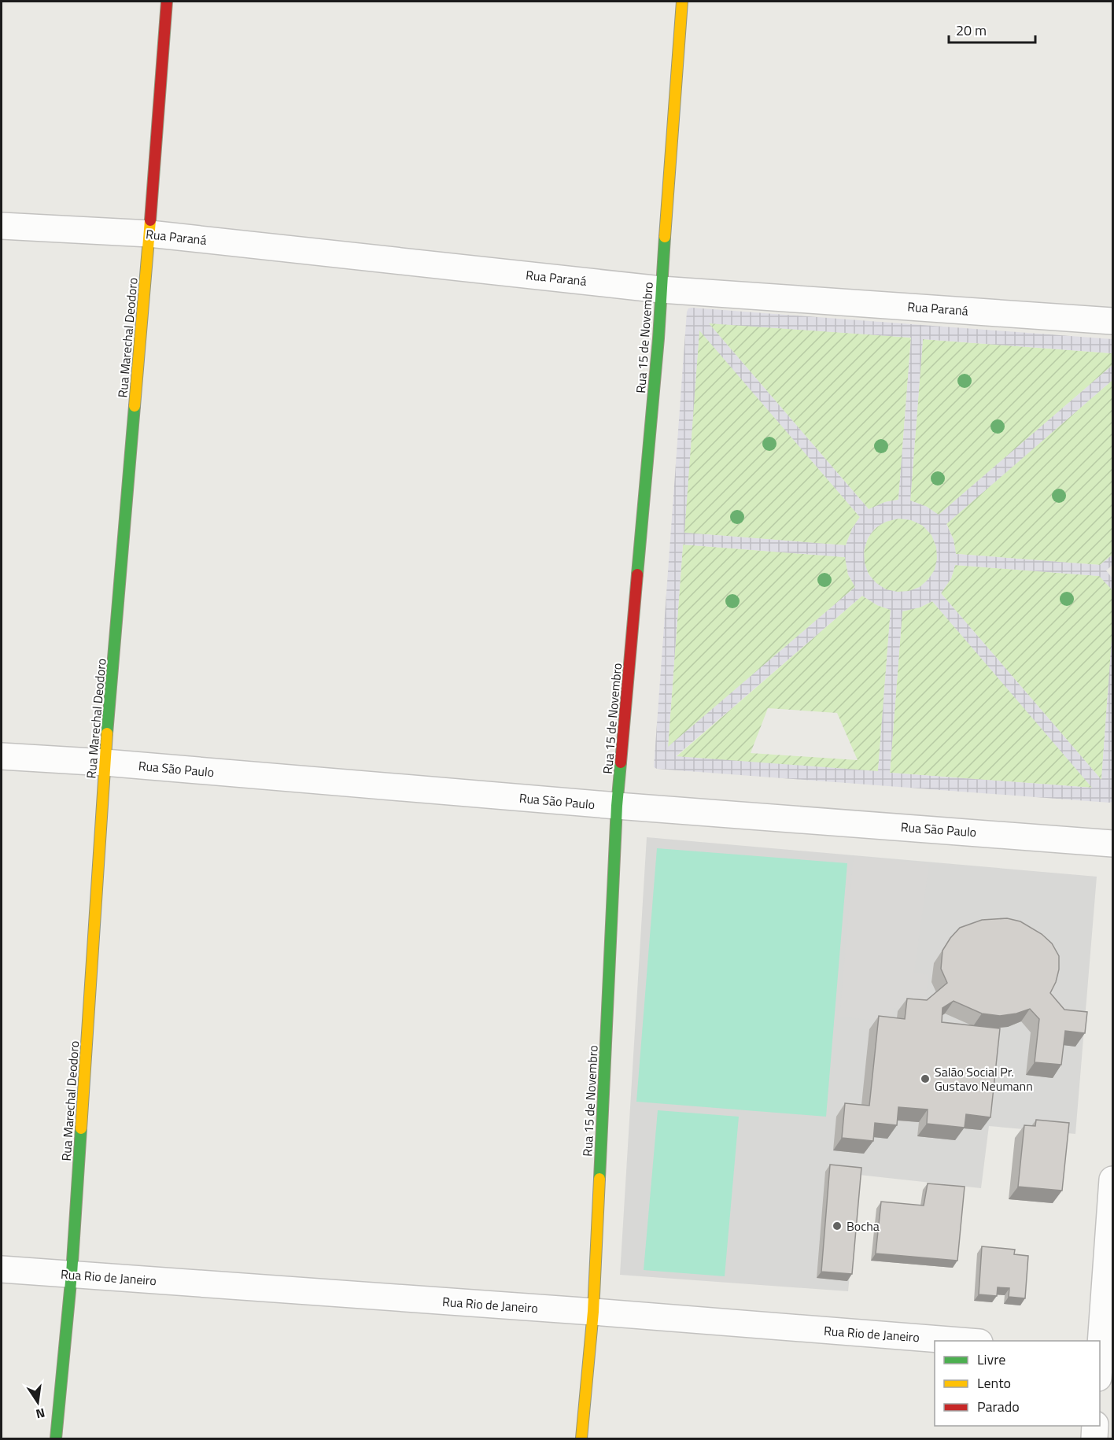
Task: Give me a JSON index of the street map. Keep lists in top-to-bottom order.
{
  "streets": {
    "street": [
      "Rua Paraná",
      "Rua Marechal Deodoro",
      "Rua 15 de Novembro",
      "Rua São Paulo",
      "Rua Rio de Janeiro"
    ]
  },
  "crossings": [
    ["Rua Paraná", "Rua Marechal Deodoro"],
    ["Rua Paraná", "Rua 15 de Novembro"],
    ["Rua Marechal Deodoro", "Rua São Paulo"],
    ["Rua Marechal Deodoro", "Rua Rio de Janeiro"],
    ["Rua 15 de Novembro", "Rua São Paulo"],
    ["Rua 15 de Novembro", "Rua Rio de Janeiro"]
  ],
  "places": ["Salão Social Pr. Gustavo Neumann", "Bocha"],
  "legend": ["Livre", "Lento", "Parado"],
  "scale_bar": "20 m",
  "north": "bottom"
}
